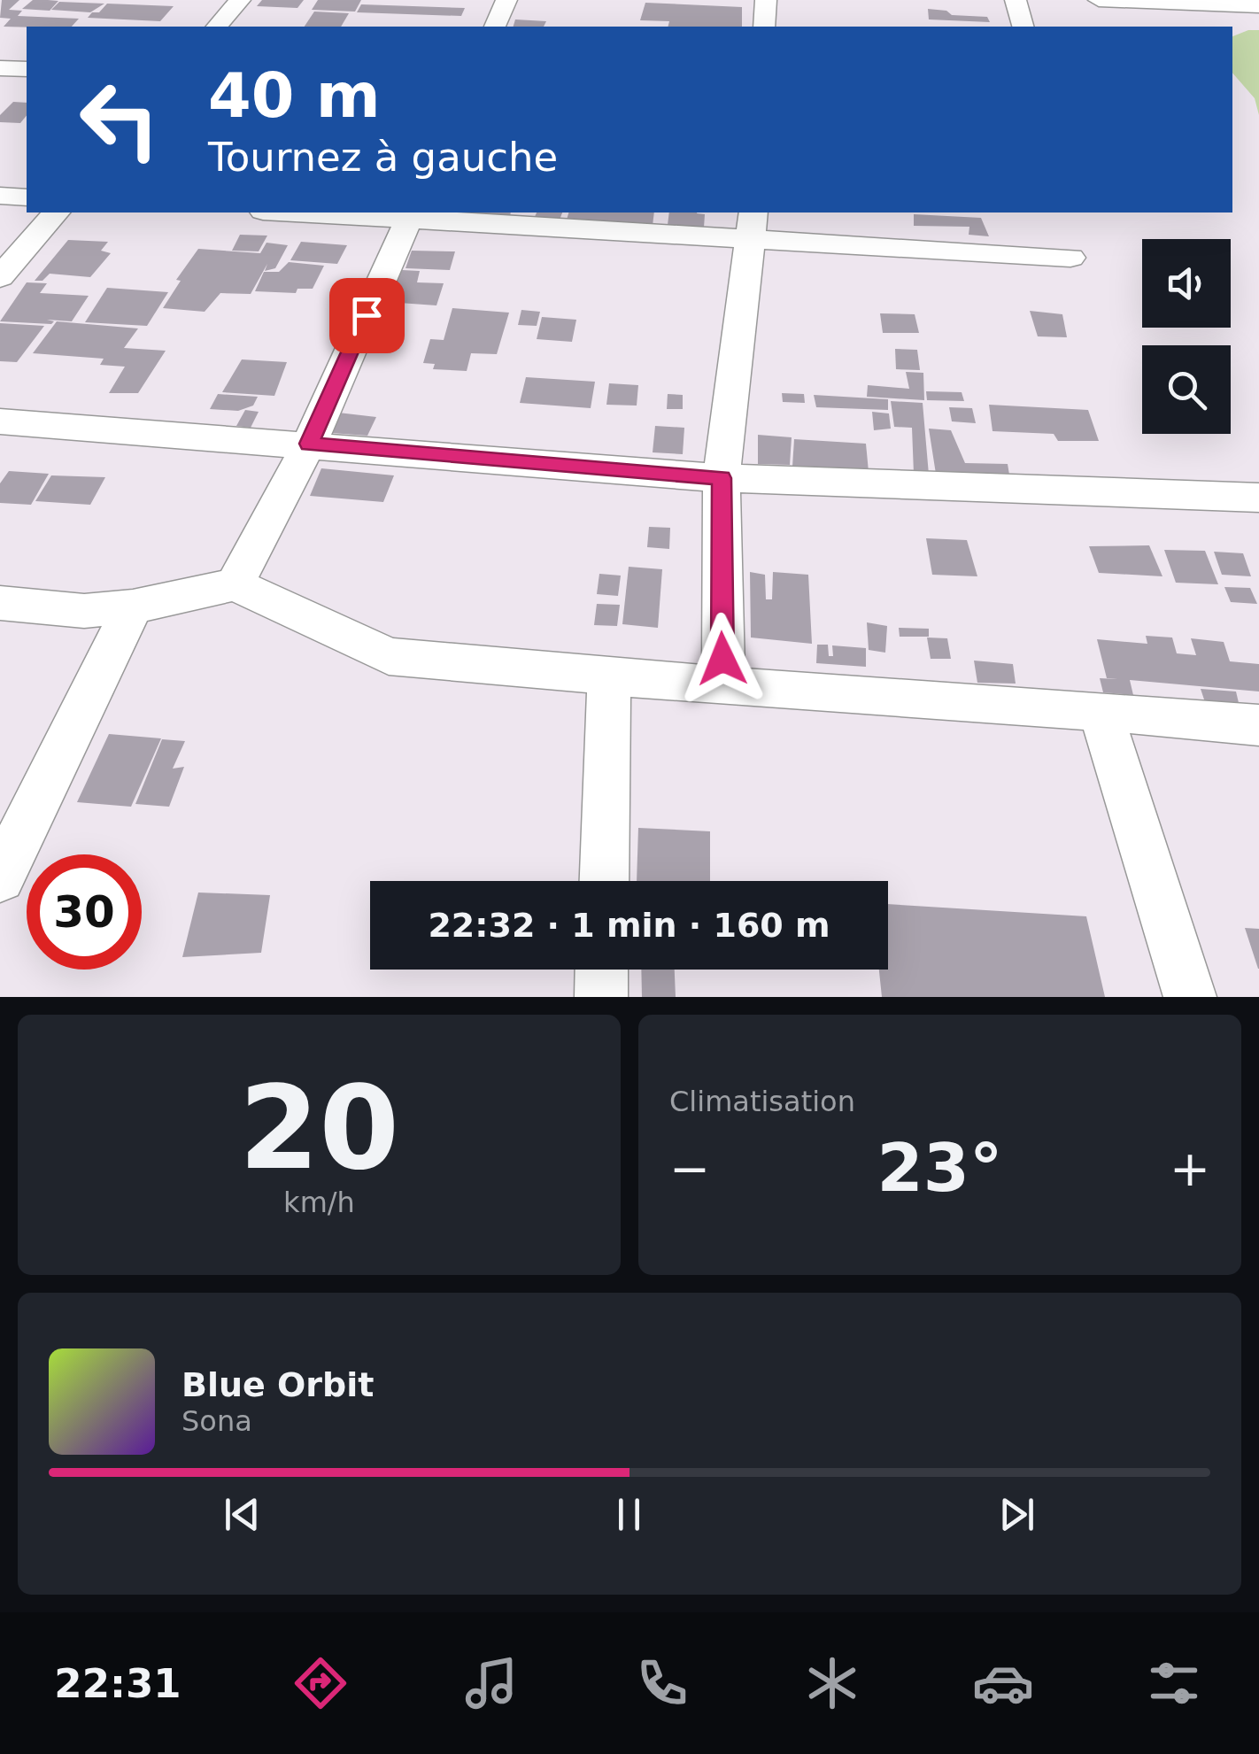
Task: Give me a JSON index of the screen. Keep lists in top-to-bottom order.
{
  "page": {
    "turn": ["40 m", "Tournez à gauche"],
    "limit": "30",
    "trip": "22:32 · 1 min · 160 m",
    "tile": [
      ["20", "km/h"],
      "Climatisation"
    ],
    "heat": ["−", "23°", "+"],
    "song": ["Blue Orbit", "Sona"],
    "tabs": "22:31"
  }
}
